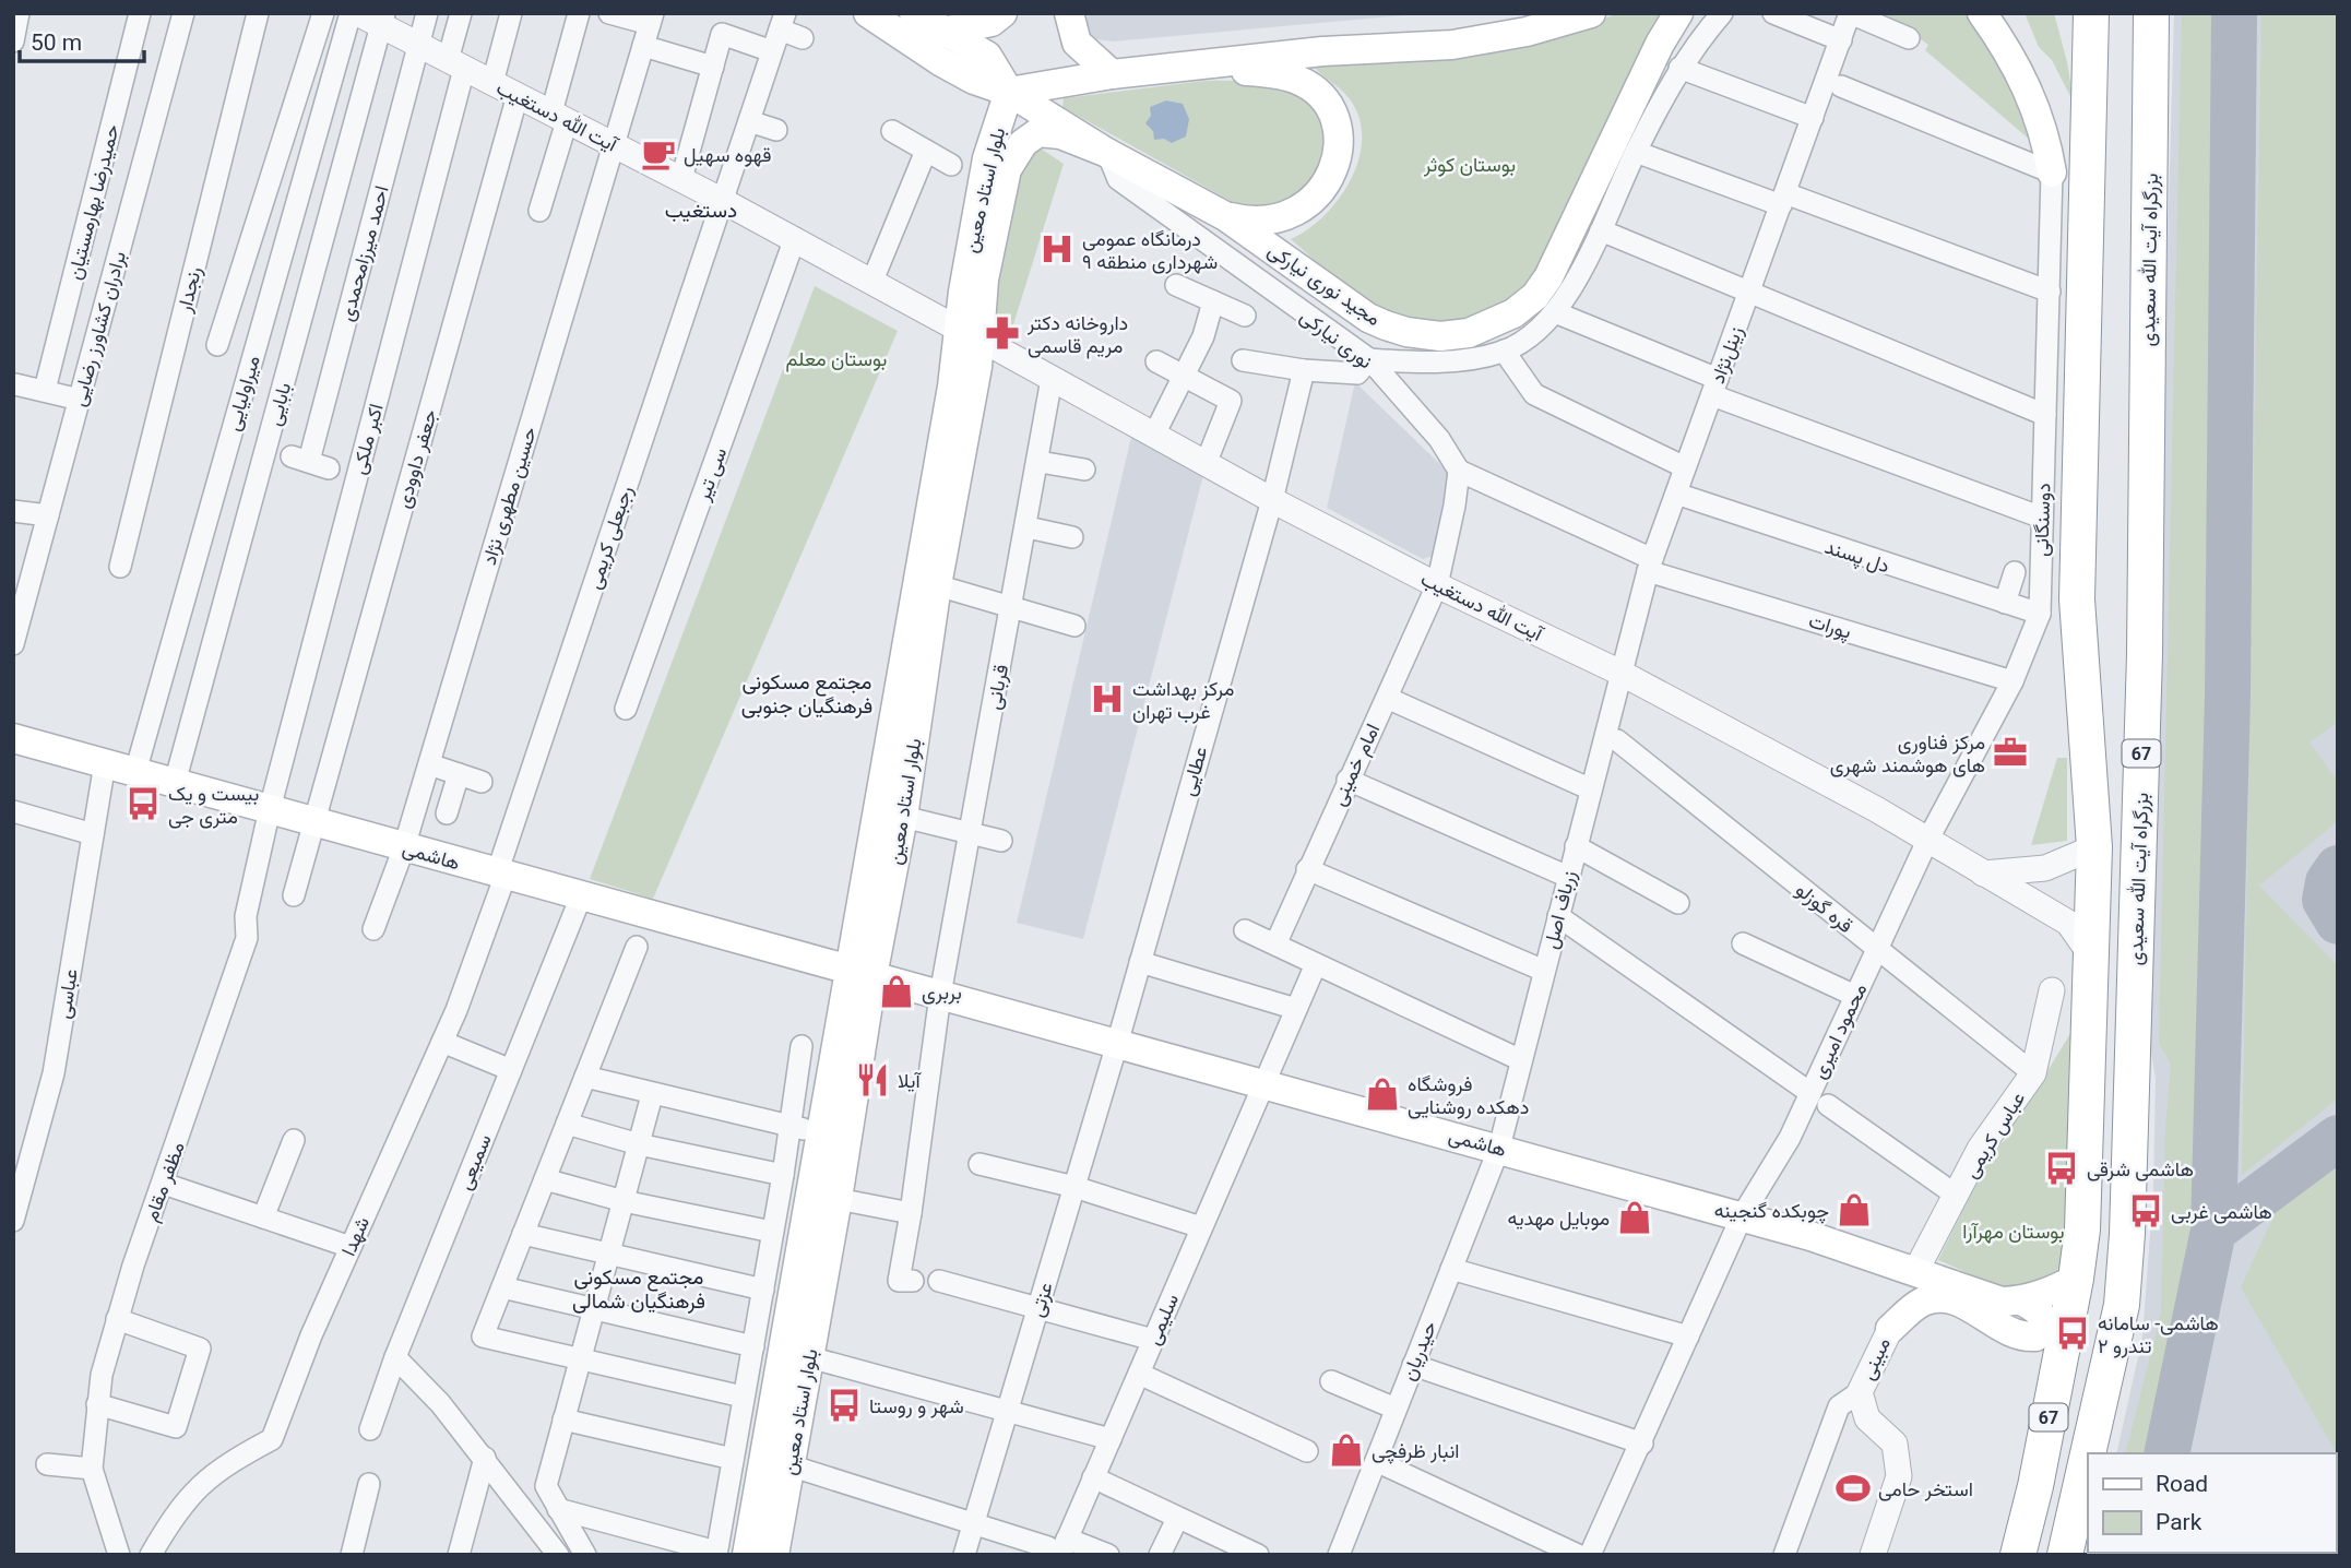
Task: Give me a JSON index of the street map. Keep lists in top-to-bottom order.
{
  "streets": {
    "highway": ["بزرگراه آیت الله سعیدی", "67"],
    "main road": ["بلوار استاد معین", "مجید نوری نیارکی", "هاشمی"],
    "street": [
      "آیت الله دستغیب",
      "حمیدرضا بهارمستیان",
      "احمد میرزامحمدی",
      "رنجدار",
      "برادران کشاورز رضایی",
      "نوری نیارکی",
      "زینل‌نژاد",
      "میراولیایی",
      "بابایی",
      "اکبر ملکی",
      "جعفر داوودی",
      "سی تیر",
      "حسین مطهری نژاد",
      "دوسنگانی",
      "رجبعلی کریمی",
      "دل پسند",
      "پورات",
      "قربانی",
      "امام خمینی",
      "عطایی",
      "قره گوزلو",
      "زرباف اصل",
      "عباسی",
      "محمود امیری",
      "عباس کریمی",
      "سمیعی",
      "مظفر مقام",
      "شهدا",
      "عزتی",
      "سلیمی",
      "حیدریان",
      "مبینی"
    ]
  },
  "crossings": [
    ["آیت الله دستغیب", "بلوار استاد معین"],
    ["آیت الله دستغیب", "احمد میرزامحمدی"],
    ["آیت الله دستغیب", "زینل‌نژاد"],
    ["آیت الله دستغیب", "بابایی"],
    ["آیت الله دستغیب", "اکبر ملکی"],
    ["آیت الله دستغیب", "جعفر داوودی"],
    ["آیت الله دستغیب", "سی تیر"],
    ["آیت الله دستغیب", "حسین مطهری نژاد"],
    ["آیت الله دستغیب", "دوسنگانی"],
    ["آیت الله دستغیب", "رجبعلی کریمی"],
    ["آیت الله دستغیب", "قربانی"],
    ["آیت الله دستغیب", "67"],
    ["آیت الله دستغیب", "امام خمینی"],
    ["آیت الله دستغیب", "عطایی"],
    ["آیت الله دستغیب", "زرباف اصل"],
    ["آیت الله دستغیب", "محمود امیری"],
    ["بلوار استاد معین", "مجید نوری نیارکی"],
    ["بلوار استاد معین", "نوری نیارکی"],
    ["بلوار استاد معین", "هاشمی"],
    ["مجید نوری نیارکی", "نوری نیارکی"],
    ["نوری نیارکی", "پورات"],
    ["زینل‌نژاد", "دل پسند"],
    ["زینل‌نژاد", "پورات"],
    ["زینل‌نژاد", "زرباف اصل"],
    ["میراولیایی", "هاشمی"],
    ["بابایی", "هاشمی"],
    ["اکبر ملکی", "هاشمی"],
    ["اکبر ملکی", "مظفر مقام"],
    ["جعفر داوودی", "هاشمی"],
    ["حسین مطهری نژاد", "هاشمی"],
    ["دوسنگانی", "دل پسند"],
    ["دوسنگانی", "پورات"],
    ["دوسنگانی", "محمود امیری"],
    ["رجبعلی کریمی", "هاشمی"],
    ["رجبعلی کریمی", "شهدا"],
    ["قربانی", "هاشمی"],
    ["67", "هاشمی"],
    ["عطایی", "هاشمی"],
    ["عطایی", "عزتی"],
    ["هاشمی", "زرباف اصل"],
    ["هاشمی", "عباسی"],
    ["هاشمی", "محمود امیری"],
    ["هاشمی", "عباس کریمی"],
    ["هاشمی", "سمیعی"],
    ["هاشمی", "مظفر مقام"],
    ["هاشمی", "شهدا"],
    ["هاشمی", "عزتی"],
    ["هاشمی", "سلیمی"],
    ["هاشمی", "حیدریان"],
    ["قره گوزلو", "محمود امیری"],
    ["قره گوزلو", "عباس کریمی"],
    ["زرباف اصل", "حیدریان"]
  ],
  "districts": ["دستغیب", "مجتمع مسکونی فرهنگیان جنوبی", "مجتمع مسکونی فرهنگیان شمالی"],
  "parks": ["بوستان کوثر", "بوستان معلم", "بوستان مهرآرا"],
  "places": {
    "cafe": ["قهوه سهیل"],
    "hospital": ["درمانگاه عمومی شهرداری منطقه ۹", "مرکز بهداشت غرب تهران"],
    "pharmacy": ["داروخانه دکتر مریم قاسمی"],
    "office": ["مرکز فناوری های هوشمند شهری"],
    "bus stop": [
      "بیست و یک متری جی",
      "هاشمی شرقی",
      "هاشمی غربی",
      "هاشمی- سامانه ۲ تندرو",
      "شهر و روستا"
    ],
    "shop": [
      "بربری",
      "فروشگاه دهکده روشنایی",
      "چوبکده گنجینه",
      "موبایل مهدیه",
      "انبار ظرفچی"
    ],
    "restaurant": ["آیلا"],
    "sports": ["استخر حامی"]
  },
  "legend": ["Road", "Park"],
  "scale_bar": "50 m"
}
